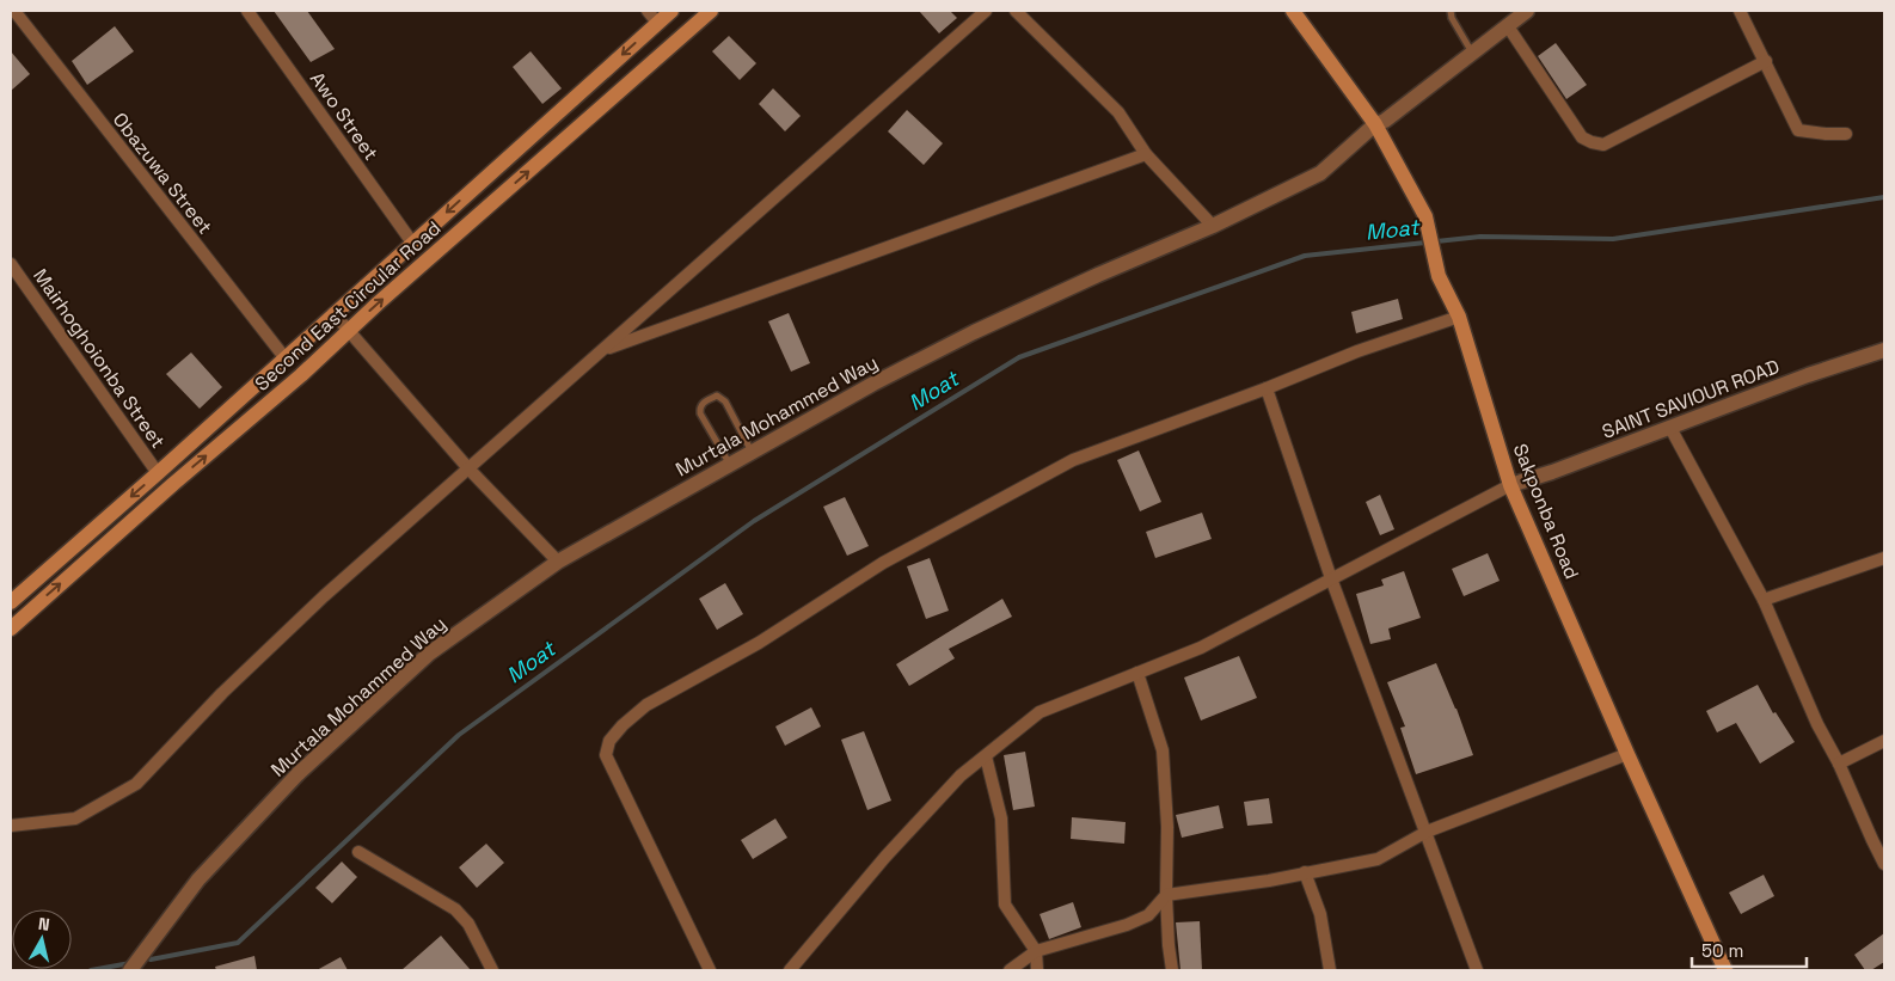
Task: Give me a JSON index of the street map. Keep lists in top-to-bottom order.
{
  "streets": {
    "main road": ["Second East Circular Road", "Sakponba Road"],
    "street": [
      "Awo Street",
      "Obazuwa Street",
      "Mairhoghoionba Street",
      "SAINT SAVIOUR ROAD",
      "Murtala Mohammed Way"
    ]
  },
  "crossings": [
    ["Awo Street", "Second East Circular Road"],
    ["Obazuwa Street", "Second East Circular Road"],
    ["Second East Circular Road", "Mairhoghoionba Street"],
    ["SAINT SAVIOUR ROAD", "Sakponba Road"],
    ["Murtala Mohammed Way", "Sakponba Road"]
  ],
  "water": ["Moat"],
  "scale_bar": "50 m",
  "north": "top"
}
